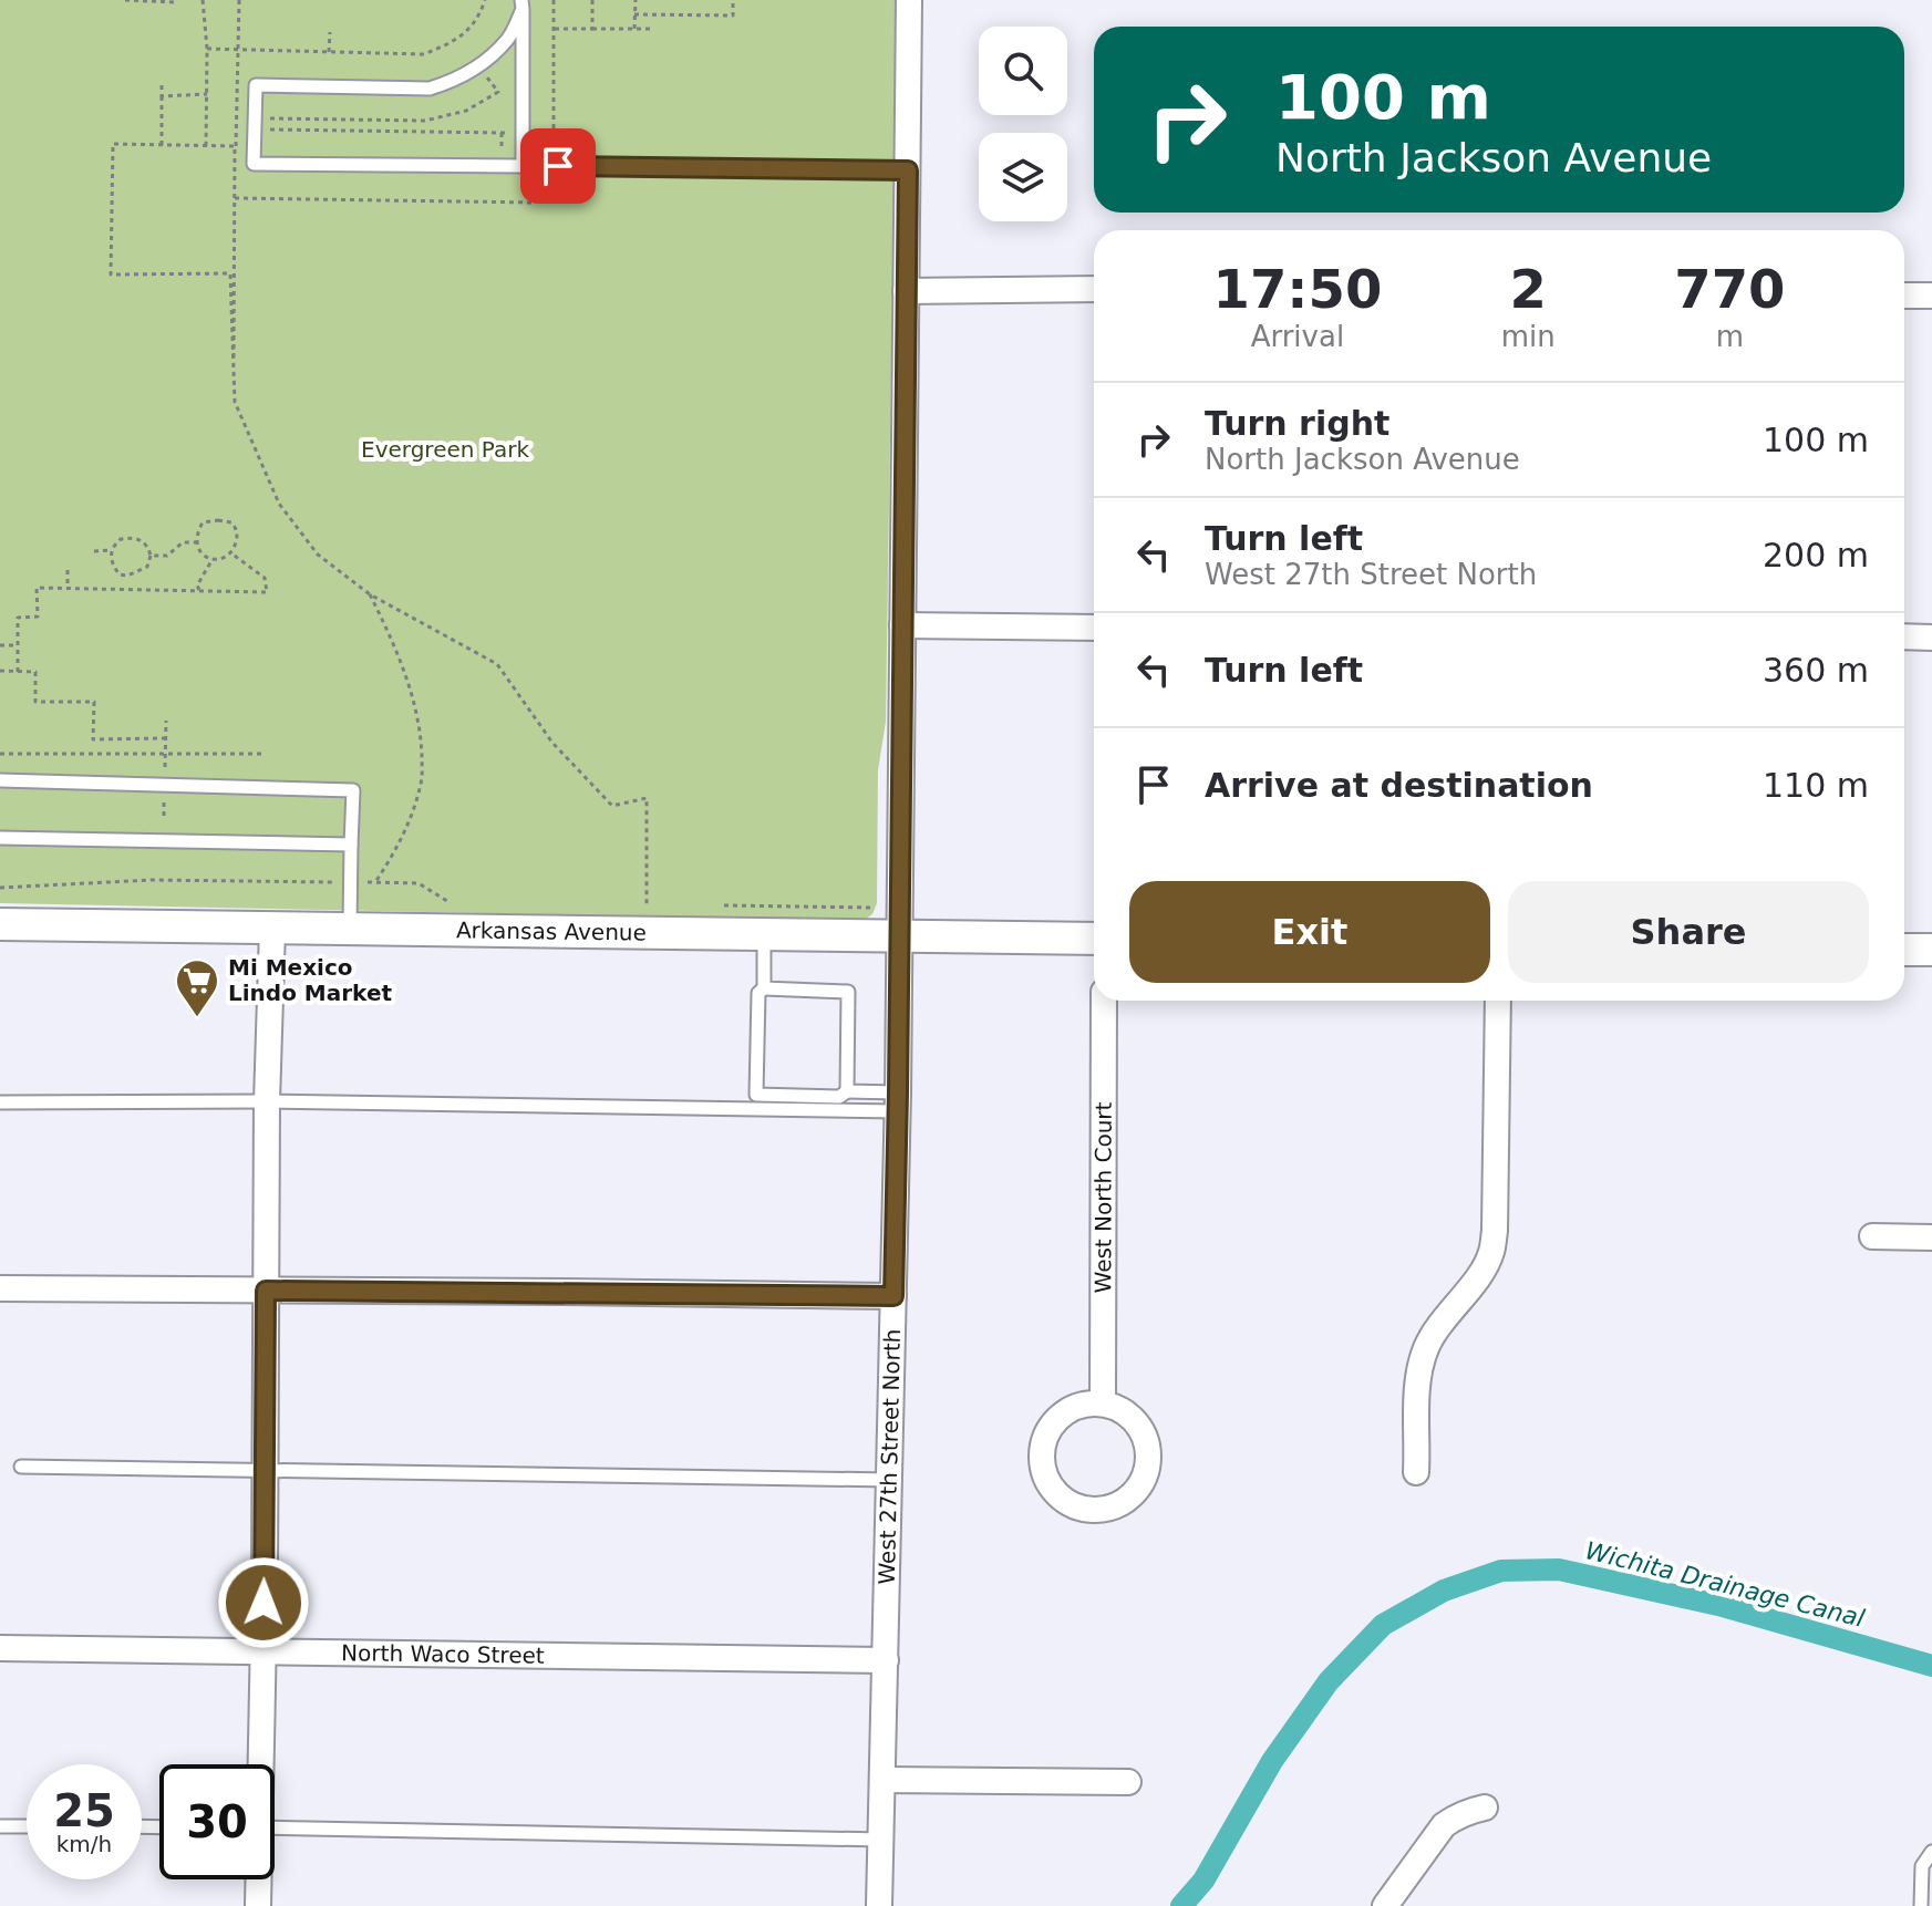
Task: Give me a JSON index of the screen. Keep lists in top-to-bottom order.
{
  "streets": {
    "street": [
      "Arkansas Avenue",
      "West North Court",
      "West 27th Street North",
      "North Waco Street"
    ]
  },
  "crossings": [
    ["Arkansas Avenue", "West 27th Street North"],
    ["West 27th Street North", "North Waco Street"]
  ],
  "water": ["Wichita Drainage Canal"],
  "parks": ["Evergreen Park"],
  "places": {
    "supermarket": ["Mi Mexico Lindo Market"]
  },
  "page": {
    "turn": ["100 m", "North Jackson Avenue"],
    "eta": [
      "17:50",
      "Arrival",
      "2",
      "min",
      "770",
      "m"
    ],
    "list": [
      {
        "name": "Turn right",
        "note": "North Jackson Avenue",
        "value": "100 m"
      },
      {
        "name": "Turn left",
        "note": "West 27th Street North",
        "value": "200 m"
      },
      {
        "name": "Turn left",
        "value": "360 m"
      },
      {
        "name": "Arrive at destination",
        "value": "110 m"
      }
    ],
    "buttons": ["Exit", "Share"],
    "speed": "25 km/h",
    "limit": "30"
  }
}
